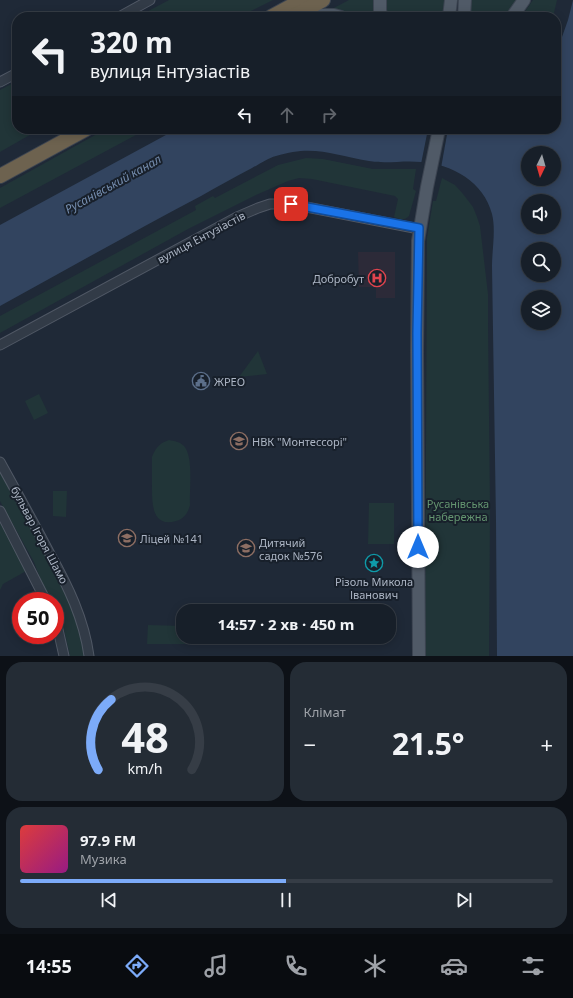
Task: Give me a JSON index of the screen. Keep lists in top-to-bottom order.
{
  "streets": {
    "street": ["вулиця Ентузіастів", "бульвар Ігоря Шамо"]
  },
  "water": ["Русанівський канал"],
  "parks": ["Русанівська набережна"],
  "places": {
    "hospital": ["Добробут"],
    "public building": ["ЖРЕО"],
    "school or university": ["НВК \"Монтессорі\"", "Ліцей №141", "Дитячий садок №576"],
    "place": ["Різоль Микола Іванович"]
  },
  "north": "bottom",
  "page": {
    "turn": ["320 m", "вулиця Ентузіастів"],
    "limit": "50",
    "trip": "14:57 · 2 хв · 450 m",
    "tile": "Клімат",
    "heat": ["−", "21.5°", "+"],
    "song": ["97.9 FM", "Музика"],
    "tabs": "14:55",
    "gauge": ["48", "km/h"]
  }
}
